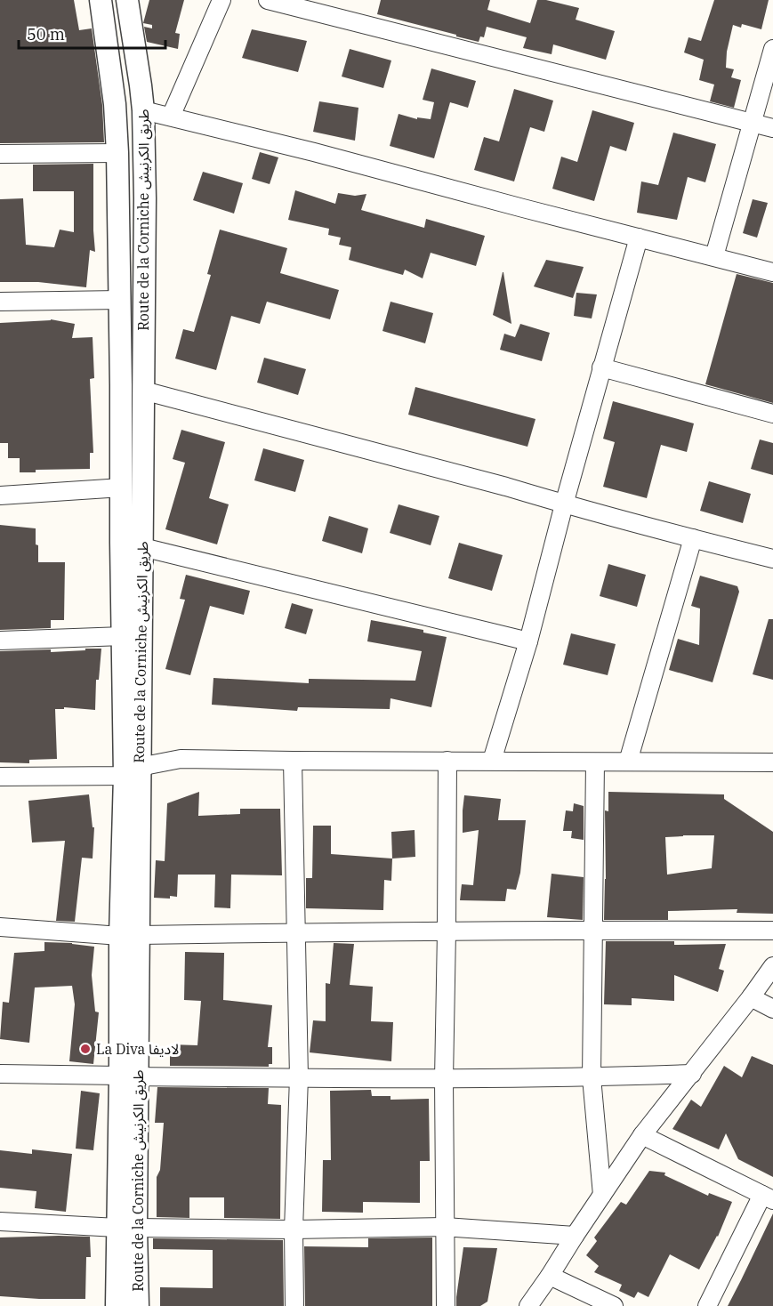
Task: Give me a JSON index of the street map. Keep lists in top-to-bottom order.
{
  "streets": {
    "street": ["Route de la Corniche طريق الكرنيش"]
  },
  "places": ["La Diva لاديفا"],
  "scale_bar": "50 m"
}
